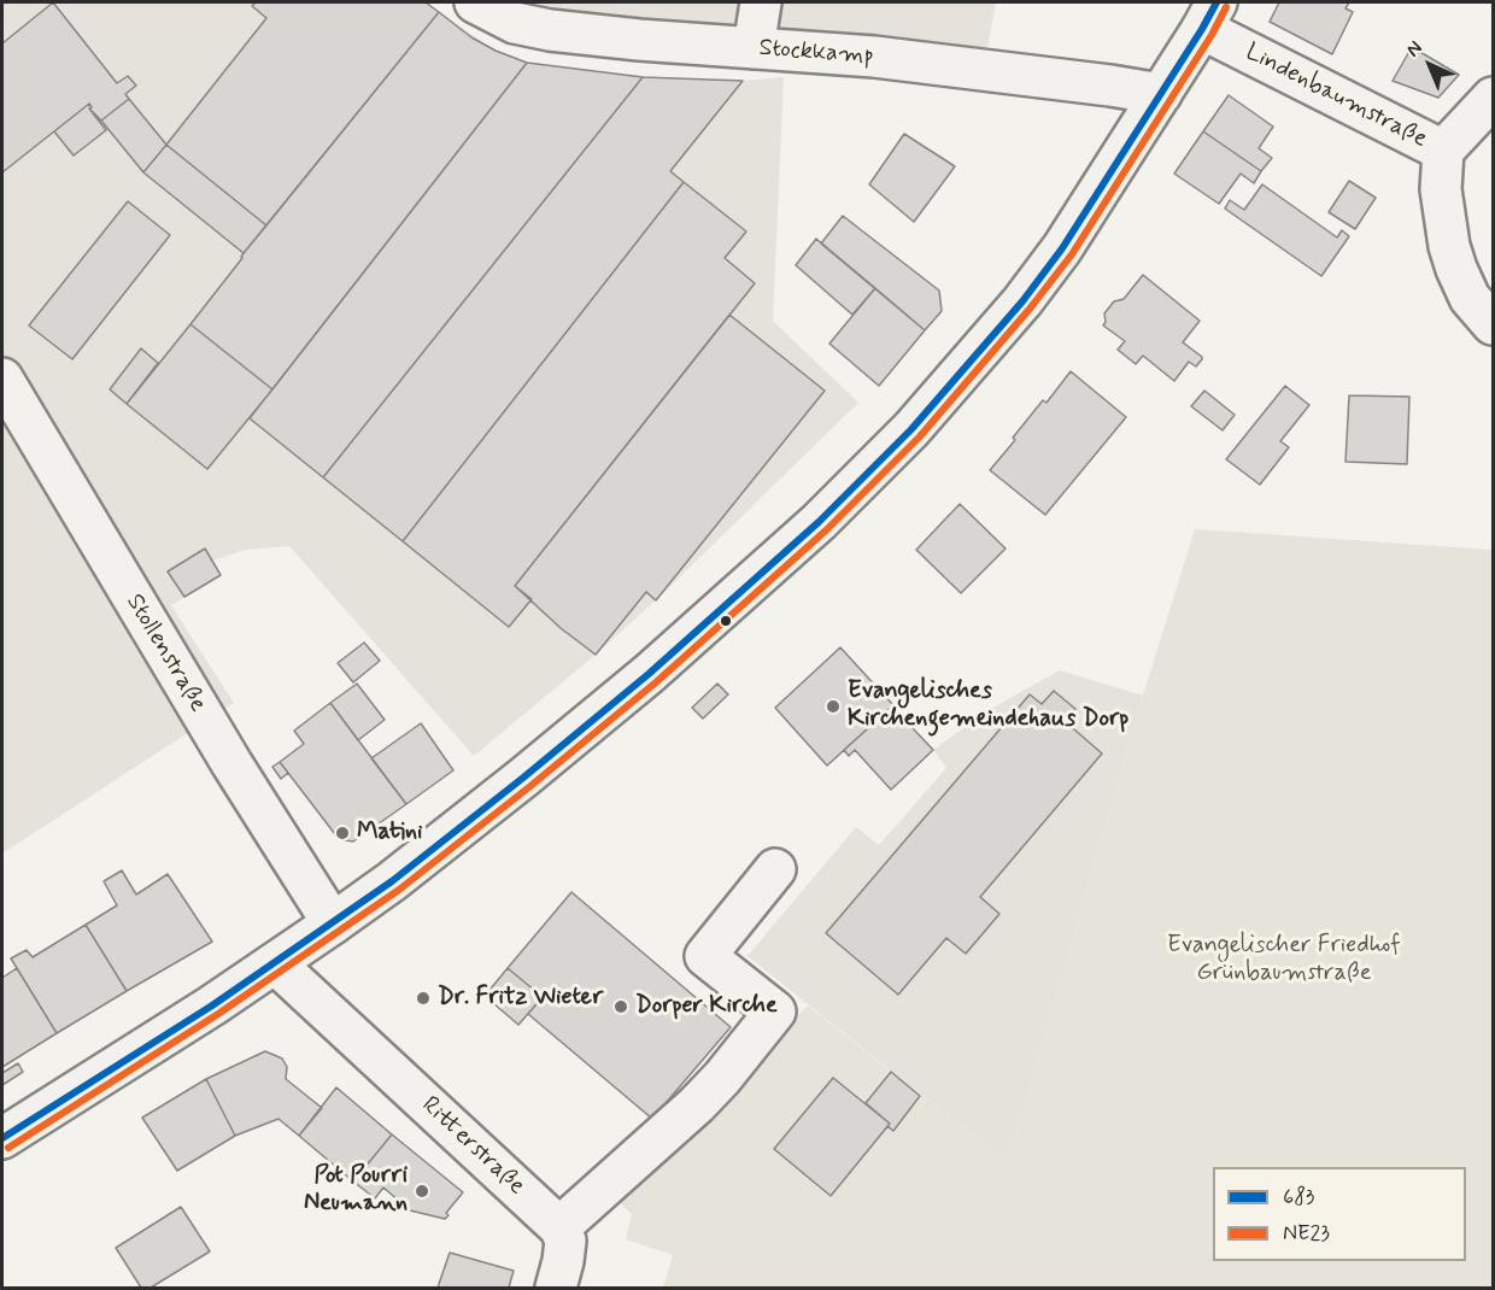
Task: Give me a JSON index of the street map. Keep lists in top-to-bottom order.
{
  "streets": {
    "main road": [
      "Stockkamp",
      "Lindenbaumstraße",
      "Stollenstraße",
      "Ritterstraße"
    ]
  },
  "parks": ["Evangelischer Friedhof Grünbaumstraße"],
  "places": [
    "Evangelisches Kirchengemeindehaus Dorp",
    "Matini",
    "Dr. Fritz Wieter",
    "Dorper Kirche",
    "Pot Pourri Neumann"
  ],
  "lines": ["transit line 683", "transit line NE23"],
  "legend": ["683", "NE23"],
  "north": "top left"
}
